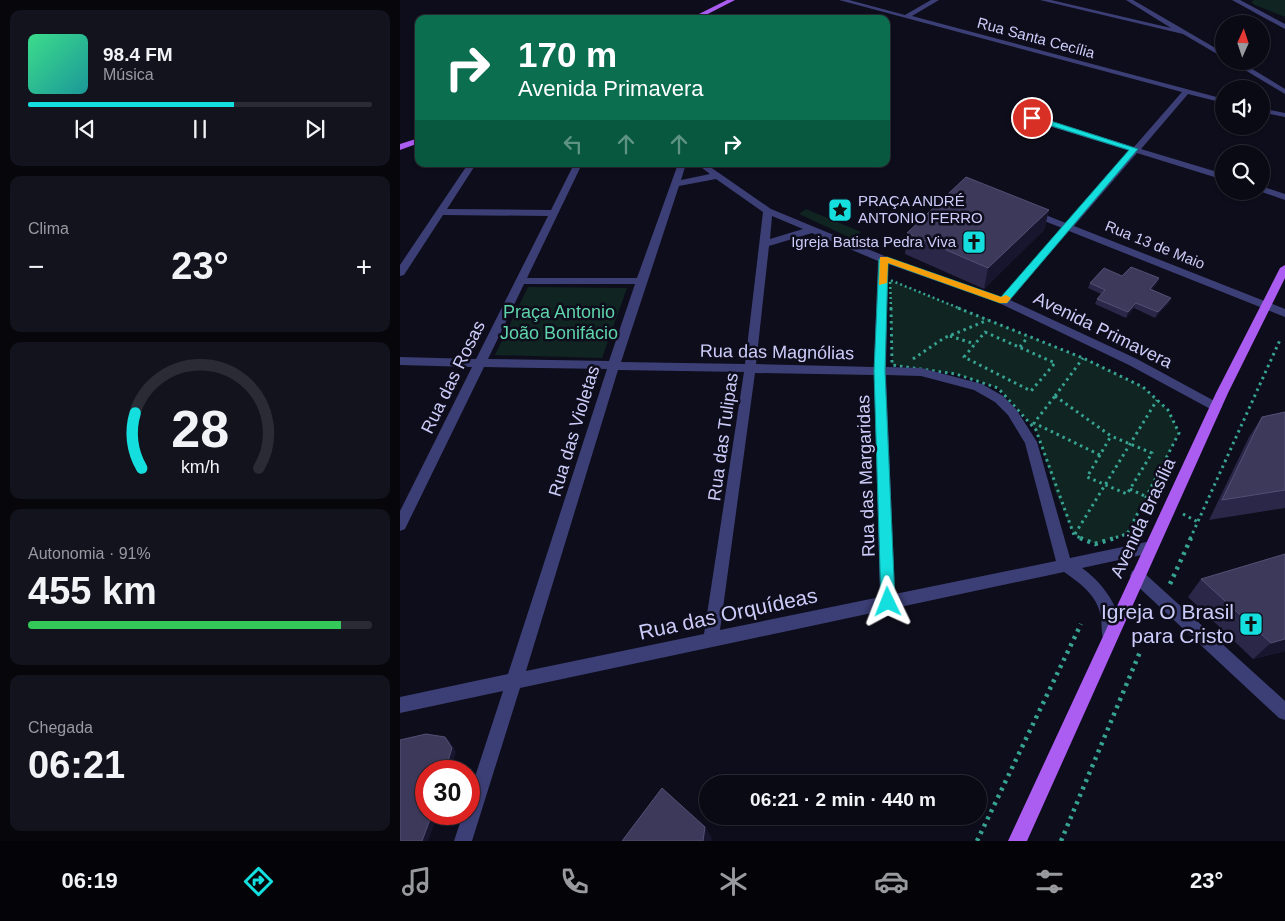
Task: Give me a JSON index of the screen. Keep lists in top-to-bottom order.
{
  "streets": {
    "main road": ["Avenida Brasília"],
    "street": [
      "Rua Santa Cecília",
      "Rua 13 de Maio",
      "Avenida Primavera",
      "Rua das Magnólias",
      "Rua das Rosas",
      "Rua das Violetas",
      "Rua das Tulipas",
      "Rua das Margaridas",
      "Rua das Orquídeas"
    ]
  },
  "crossings": [
    ["Rua 13 de Maio", "Avenida Brasília"],
    ["Avenida Primavera", "Rua das Tulipas"],
    ["Avenida Primavera", "Rua das Margaridas"],
    ["Avenida Primavera", "Avenida Brasília"],
    ["Rua das Magnólias", "Rua das Rosas"],
    ["Rua das Magnólias", "Rua das Violetas"],
    ["Rua das Magnólias", "Rua das Tulipas"],
    ["Rua das Magnólias", "Rua das Margaridas"],
    ["Rua das Magnólias", "Rua das Orquídeas"],
    ["Rua das Violetas", "Rua das Orquídeas"],
    ["Rua das Tulipas", "Rua das Orquídeas"],
    ["Rua das Margaridas", "Rua das Orquídeas"],
    ["Avenida Brasília", "Rua das Orquídeas"]
  ],
  "parks": ["Praça Antonio João Bonifácio"],
  "places": {
    "place": ["PRAÇA ANDRÉ ANTONIO FERRO"],
    "church": ["Igreja Batista Pedra Viva", "Igreja O Brasil para Cristo"]
  },
  "north": "top",
  "page": {
    "turn": ["170 m", "Avenida Primavera"],
    "song": ["98.4 FM", "Música"],
    "tile": [
      "Clima",
      ["Autonomia · 91%", "455 km"],
      ["Chegada", "06:21"]
    ],
    "heat": ["−", "23°", "+"],
    "limit": "30",
    "trip": "06:21 · 2 min · 440 m",
    "tabs": ["06:19", "23°"],
    "gauge": ["28", "km/h"]
  }
}
